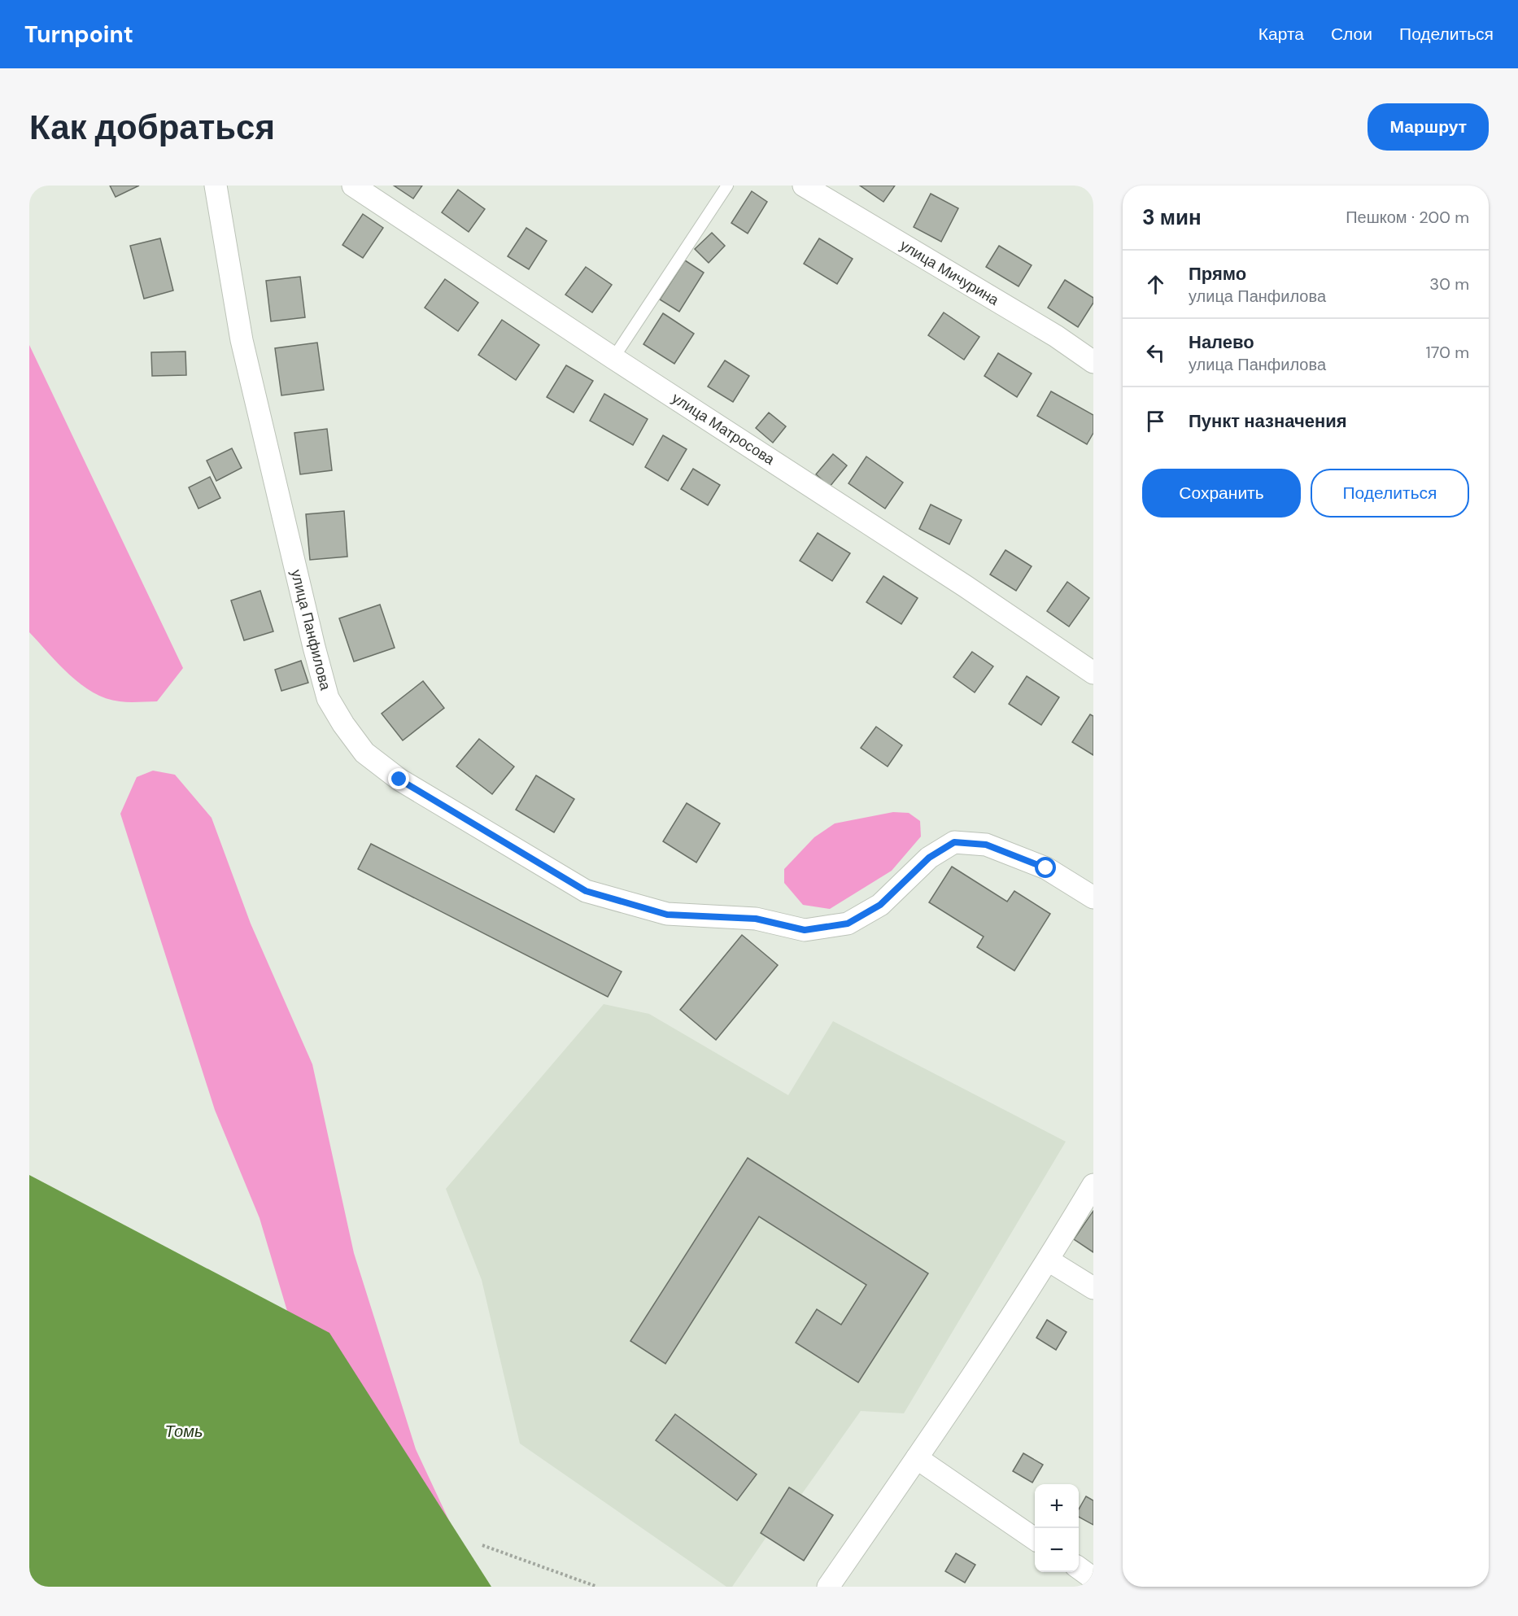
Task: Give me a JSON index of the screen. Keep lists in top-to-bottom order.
{
  "streets": {
    "street": ["улица Мичурина", "улица Матросова", "улица Панфилова"]
  },
  "water": ["Томь"],
  "page": {
    "header": "Turnpoint",
    "nav": ["Карта", "Слои", "Поделиться"],
    "buttons": [
      "Маршрут",
      ["Сохранить", "Поделиться"]
    ],
    "title": "Как добраться",
    "heading": ["3 мин", "Пешком · 200 m"],
    "list": [
      ["Прямо", "улица Панфилова", "30 m"],
      ["Налево", "улица Панфилова", "170 m"],
      "Пункт назначения"
    ],
    "map_buttons": ["+", "−"]
  }
}
